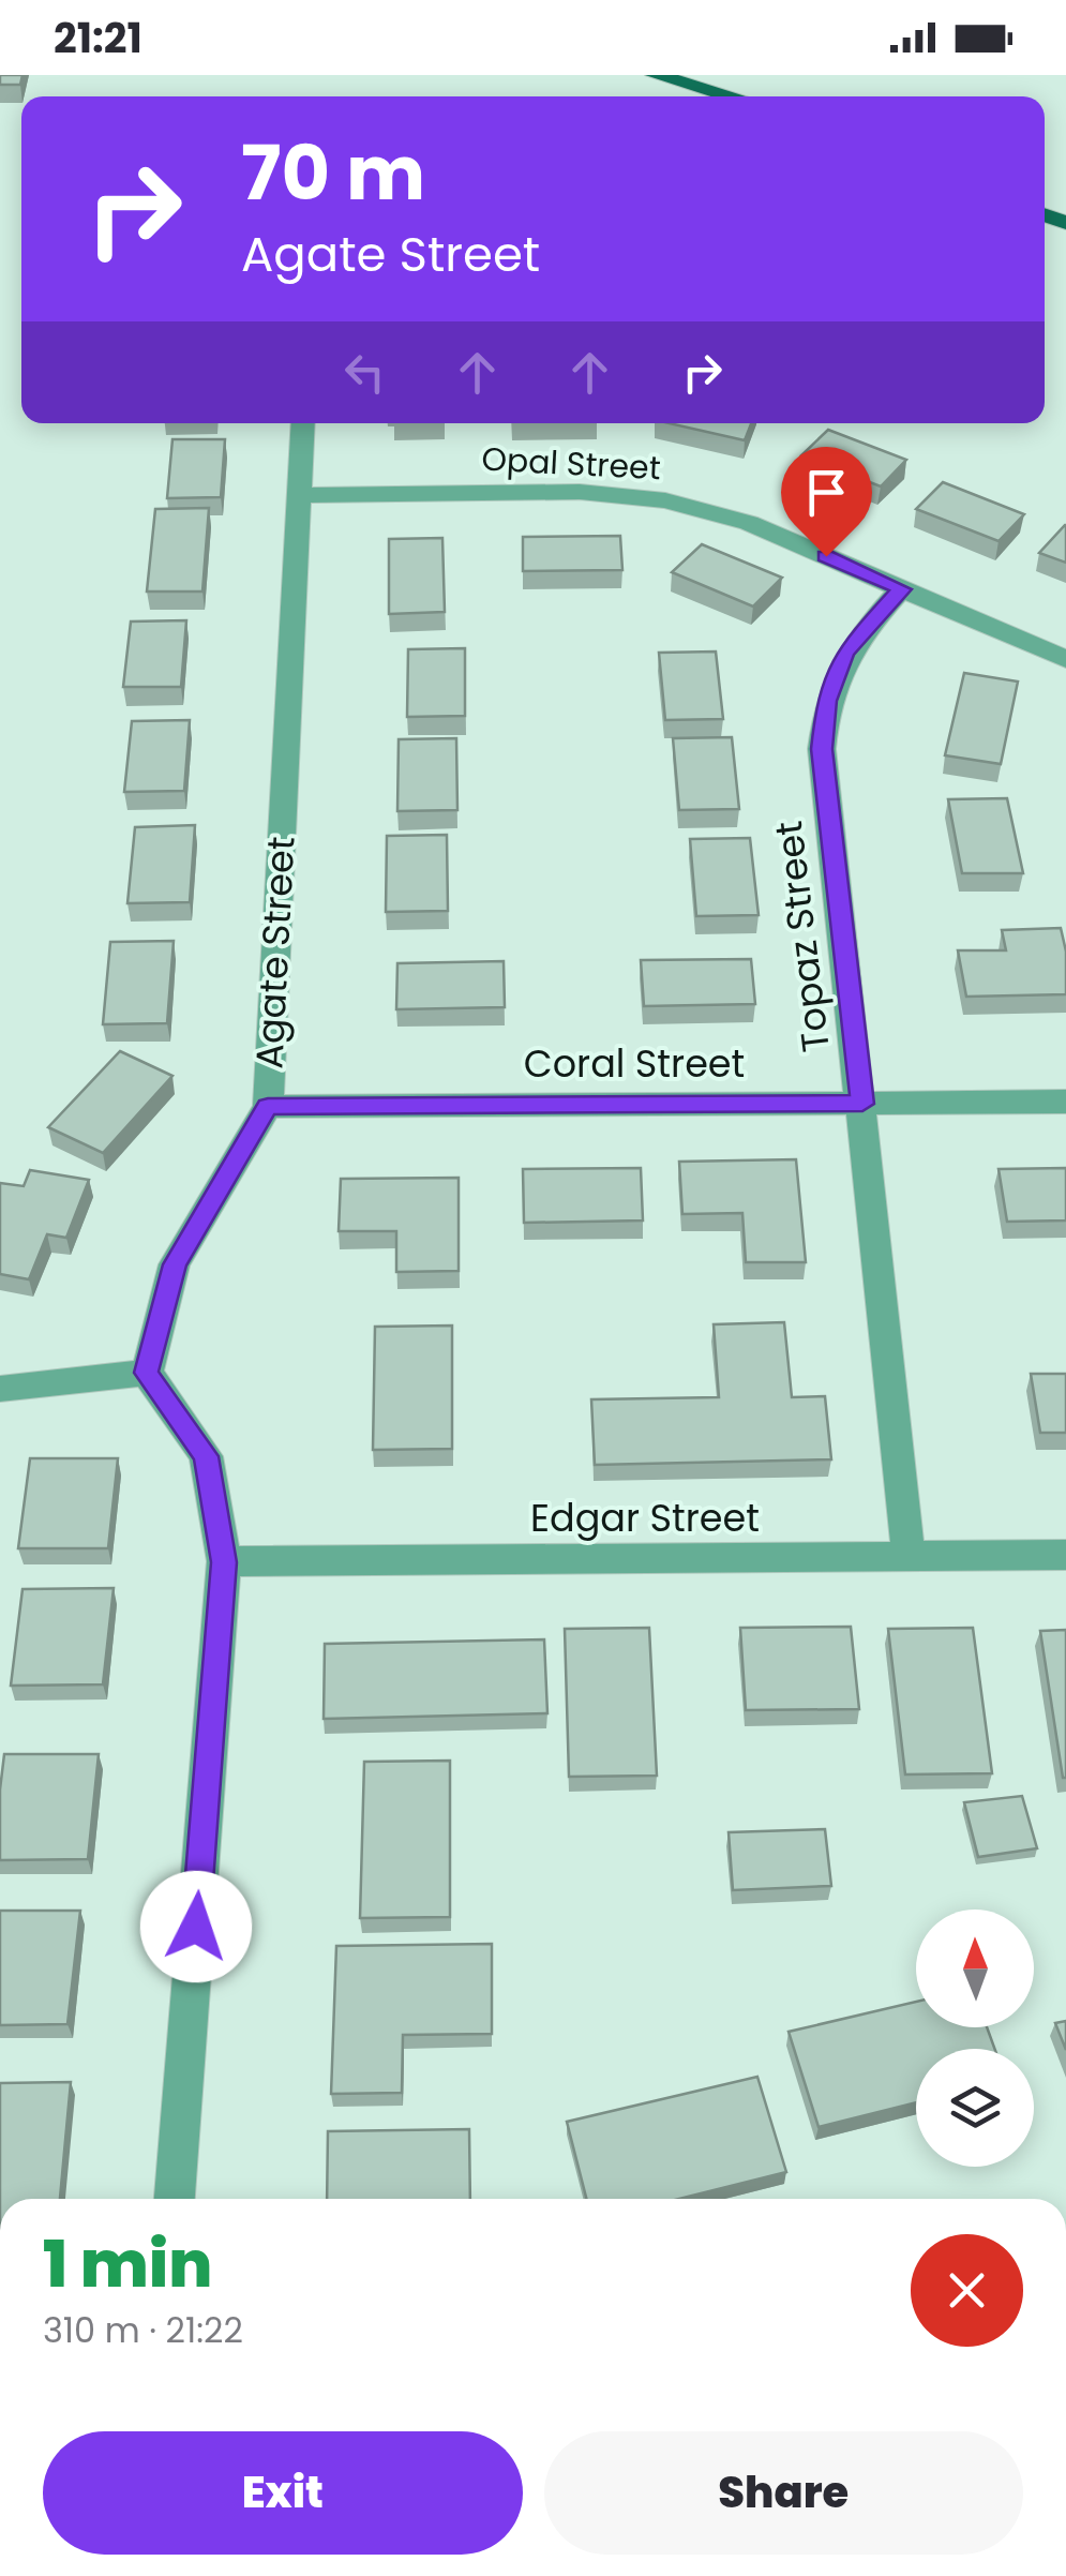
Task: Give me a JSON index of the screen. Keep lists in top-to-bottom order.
{
  "streets": {
    "street": [
      "Opal Street",
      "Topaz Street",
      "Agate Street",
      "Coral Street",
      "Edgar Street"
    ]
  },
  "crossings": [
    ["Opal Street", "Topaz Street"],
    ["Opal Street", "Agate Street"],
    ["Topaz Street", "Coral Street"],
    ["Topaz Street", "Edgar Street"],
    ["Agate Street", "Coral Street"]
  ],
  "north": "top",
  "page": {
    "status": "21:21",
    "turn": ["70 m", "Agate Street"],
    "heading": ["1 min", "310 m · 21:22"],
    "buttons": ["Exit", "Share"]
  }
}
